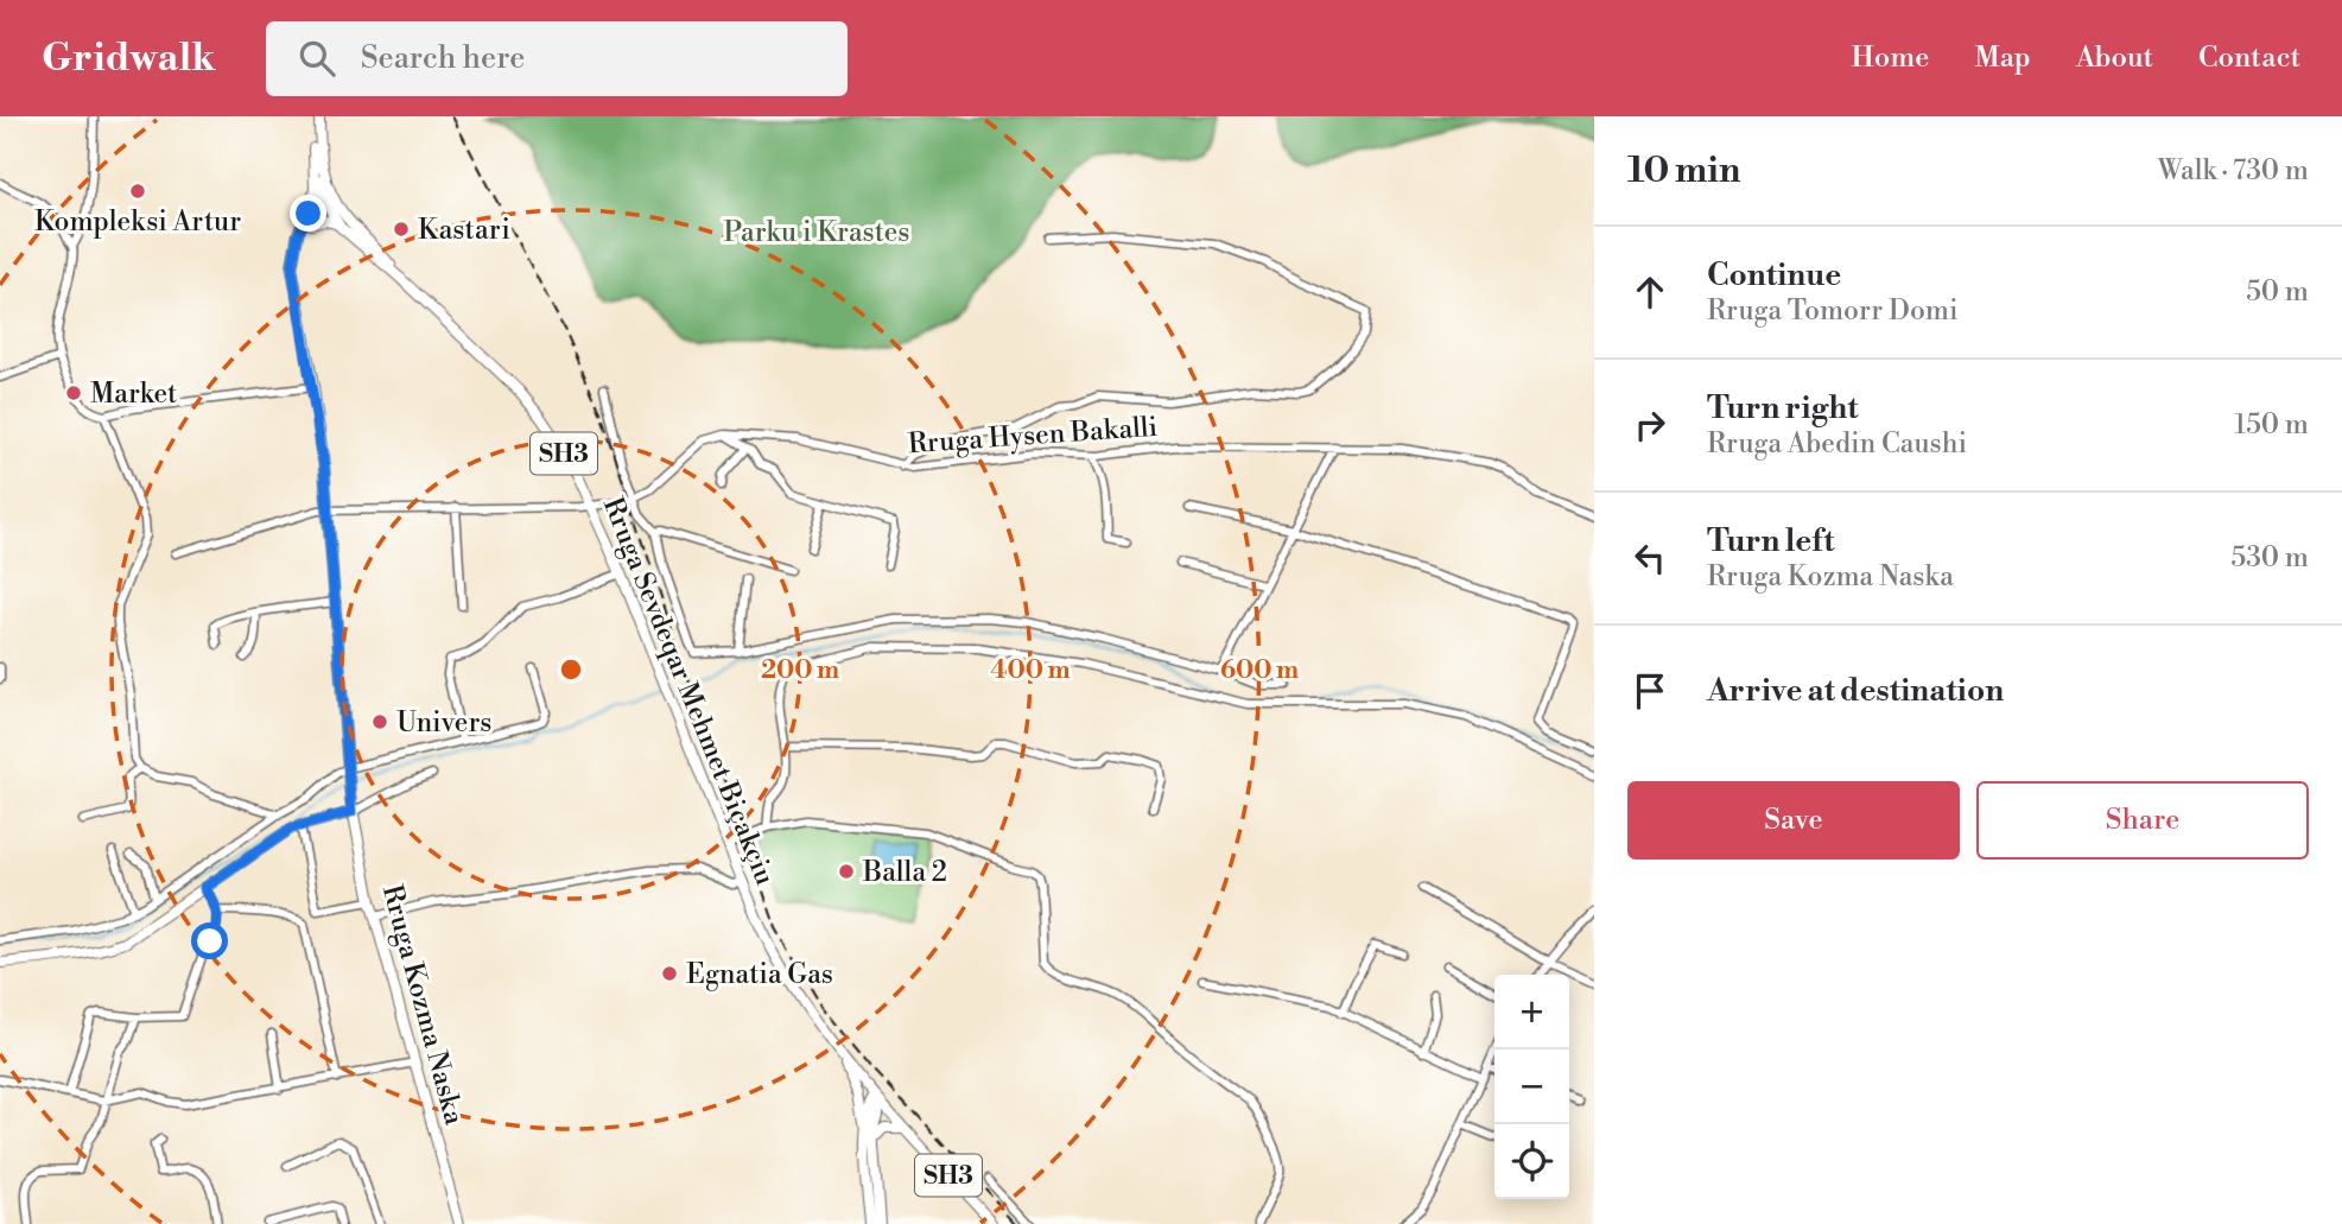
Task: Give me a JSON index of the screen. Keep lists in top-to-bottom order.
{
  "streets": {
    "main road": ["SH3", "Rruga Sevdeqar Mehmet Biçakçiu", "Rruga Kozma Naska"],
    "street": ["Rruga Hysen Bakalli"]
  },
  "crossings": [
    ["SH3", "Rruga Sevdeqar Mehmet Biçakçiu"]
  ],
  "parks": ["Parku i Krastes"],
  "places": [
    "Kompleksi Artur",
    "Kastari",
    "Market",
    "Univers",
    "Balla 2",
    "Egnatia Gas"
  ],
  "page": {
    "header": "Gridwalk",
    "search": "Search here",
    "nav": [
      "Home",
      "Map",
      "About",
      "Contact"
    ],
    "heading": ["10 min", "Walk · 730 m"],
    "list": [
      ["Continue", "Rruga Tomorr Domi", "50 m"],
      ["Turn right", "Rruga Abedin Caushi", "150 m"],
      ["Turn left", "Rruga Kozma Naska", "530 m"],
      "Arrive at destination"
    ],
    "buttons": ["Save", "Share"],
    "map_buttons": ["+", "−"]
  },
  "rings": ["200 m", "400 m", "600 m"]
}
